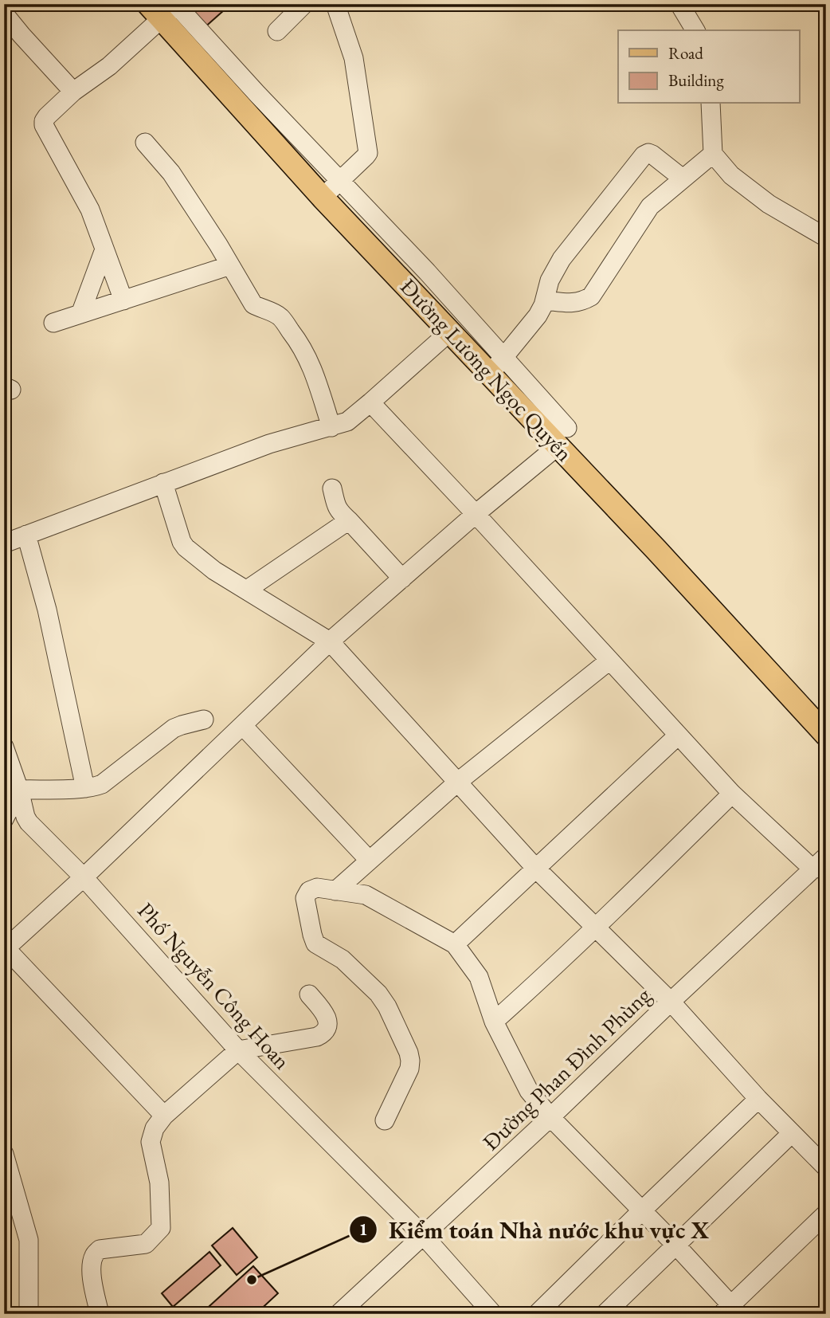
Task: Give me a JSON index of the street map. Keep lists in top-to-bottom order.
{
  "streets": {
    "main road": ["Đường Lương Ngọc Quyến"],
    "street": ["Phố Nguyễn Công Hoan", "Đường Phan Đình Phùng"]
  },
  "crossings": [
    ["Phố Nguyễn Công Hoan", "Đường Phan Đình Phùng"]
  ],
  "places": ["Kiểm toán Nhà nước khu vực X"],
  "legend": ["Road", "Building"]
}
